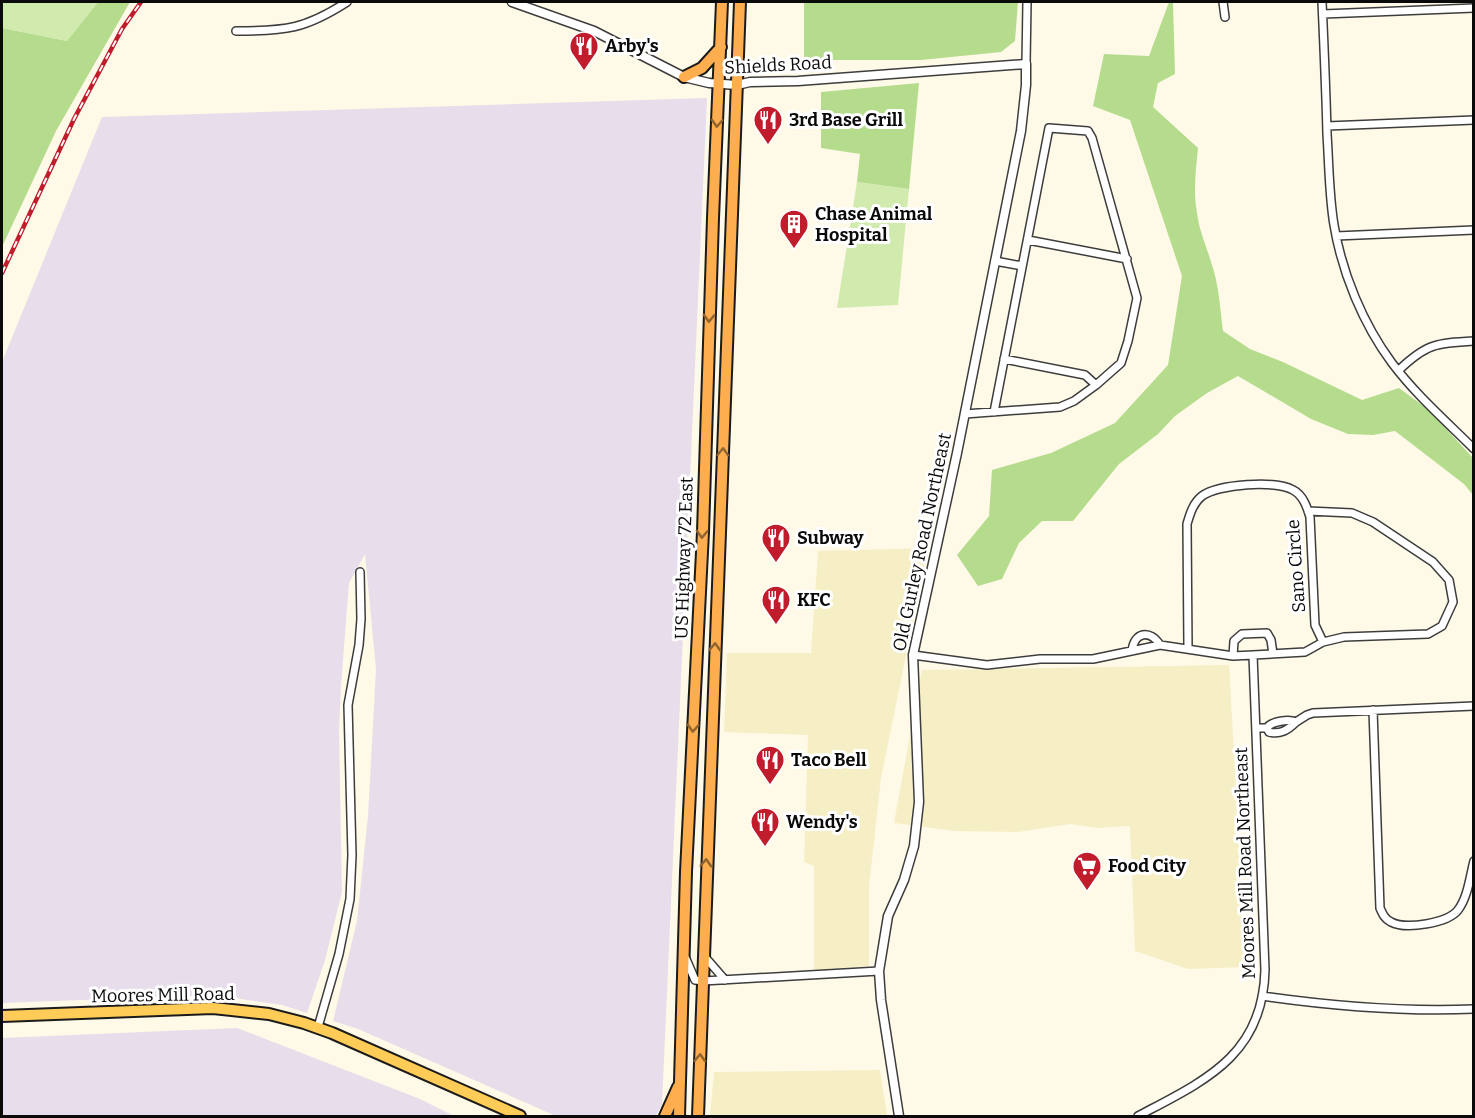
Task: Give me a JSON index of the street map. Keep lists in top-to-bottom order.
{
  "streets": {
    "highway": ["US Highway 72 East"],
    "main road": ["Moores Mill Road"],
    "street": [
      "Shields Road",
      "Old Gurley Road Northeast",
      "Sano Circle",
      "Moores Mill Road Northeast"
    ]
  },
  "crossings": [
    ["Shields Road", "Old Gurley Road Northeast"],
    ["Shields Road", "US Highway 72 East"]
  ],
  "places": {
    "restaurant": [
      "Arby's",
      "3rd Base Grill",
      "Subway",
      "KFC",
      "Taco Bell",
      "Wendy's"
    ],
    "building": ["Chase Animal Hospital"],
    "supermarket": ["Food City"]
  }
}
